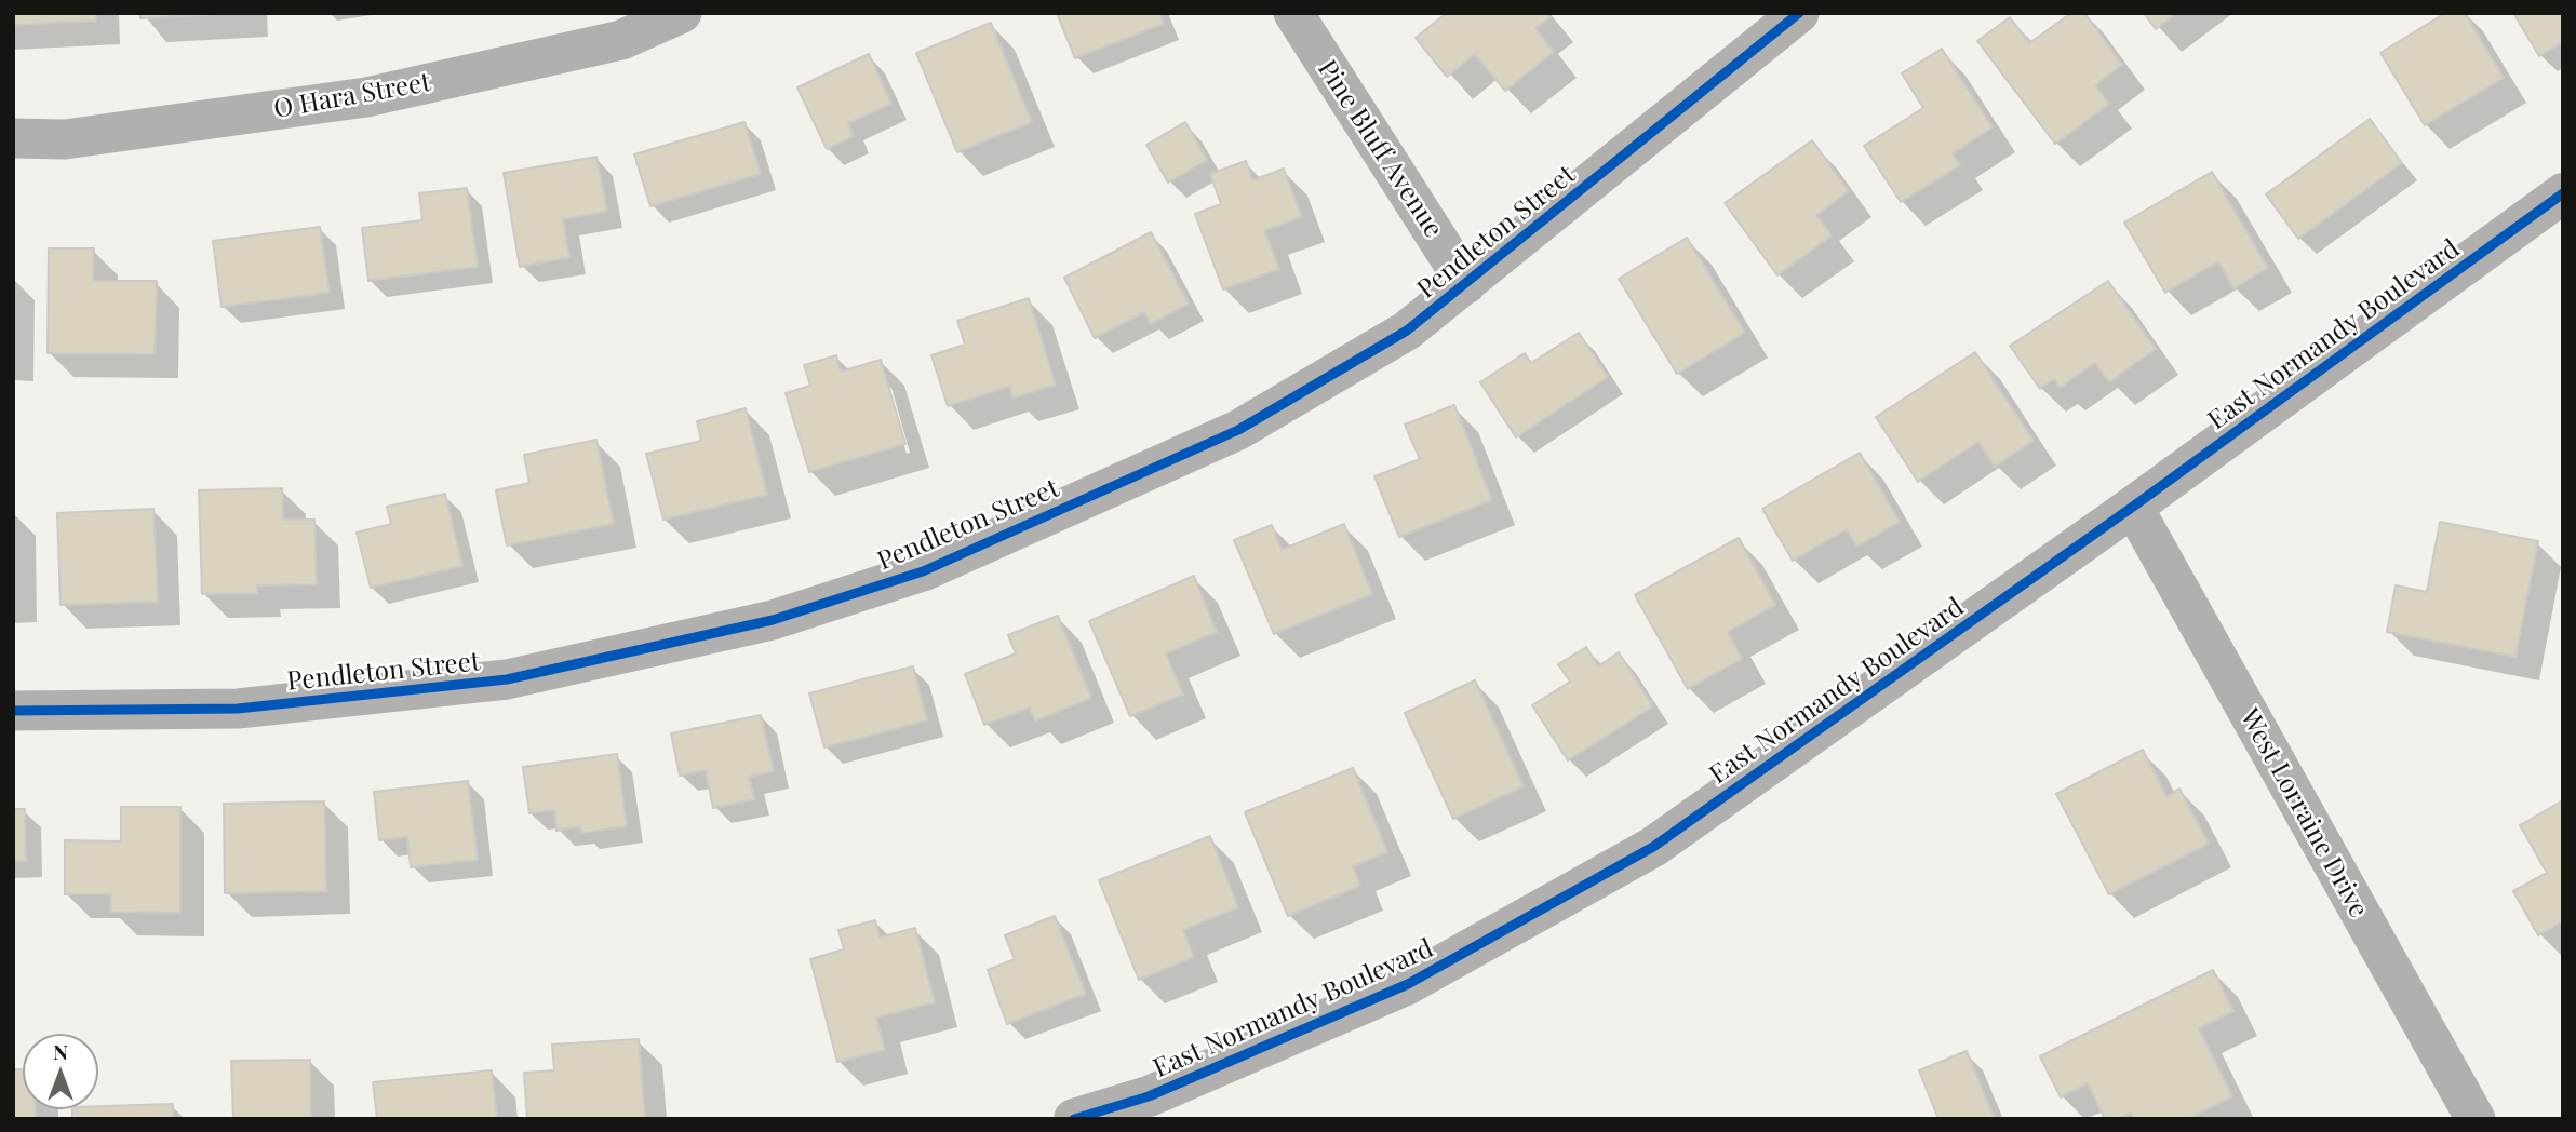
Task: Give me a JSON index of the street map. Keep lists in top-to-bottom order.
{
  "streets": {
    "street": [
      "O Hara Street",
      "Pine Bluff Avenue",
      "Pendleton Street",
      "East Normandy Boulevard",
      "West Lorraine Drive"
    ]
  },
  "crossings": [
    ["Pine Bluff Avenue", "Pendleton Street"],
    ["East Normandy Boulevard", "West Lorraine Drive"]
  ],
  "north": "top"
}
